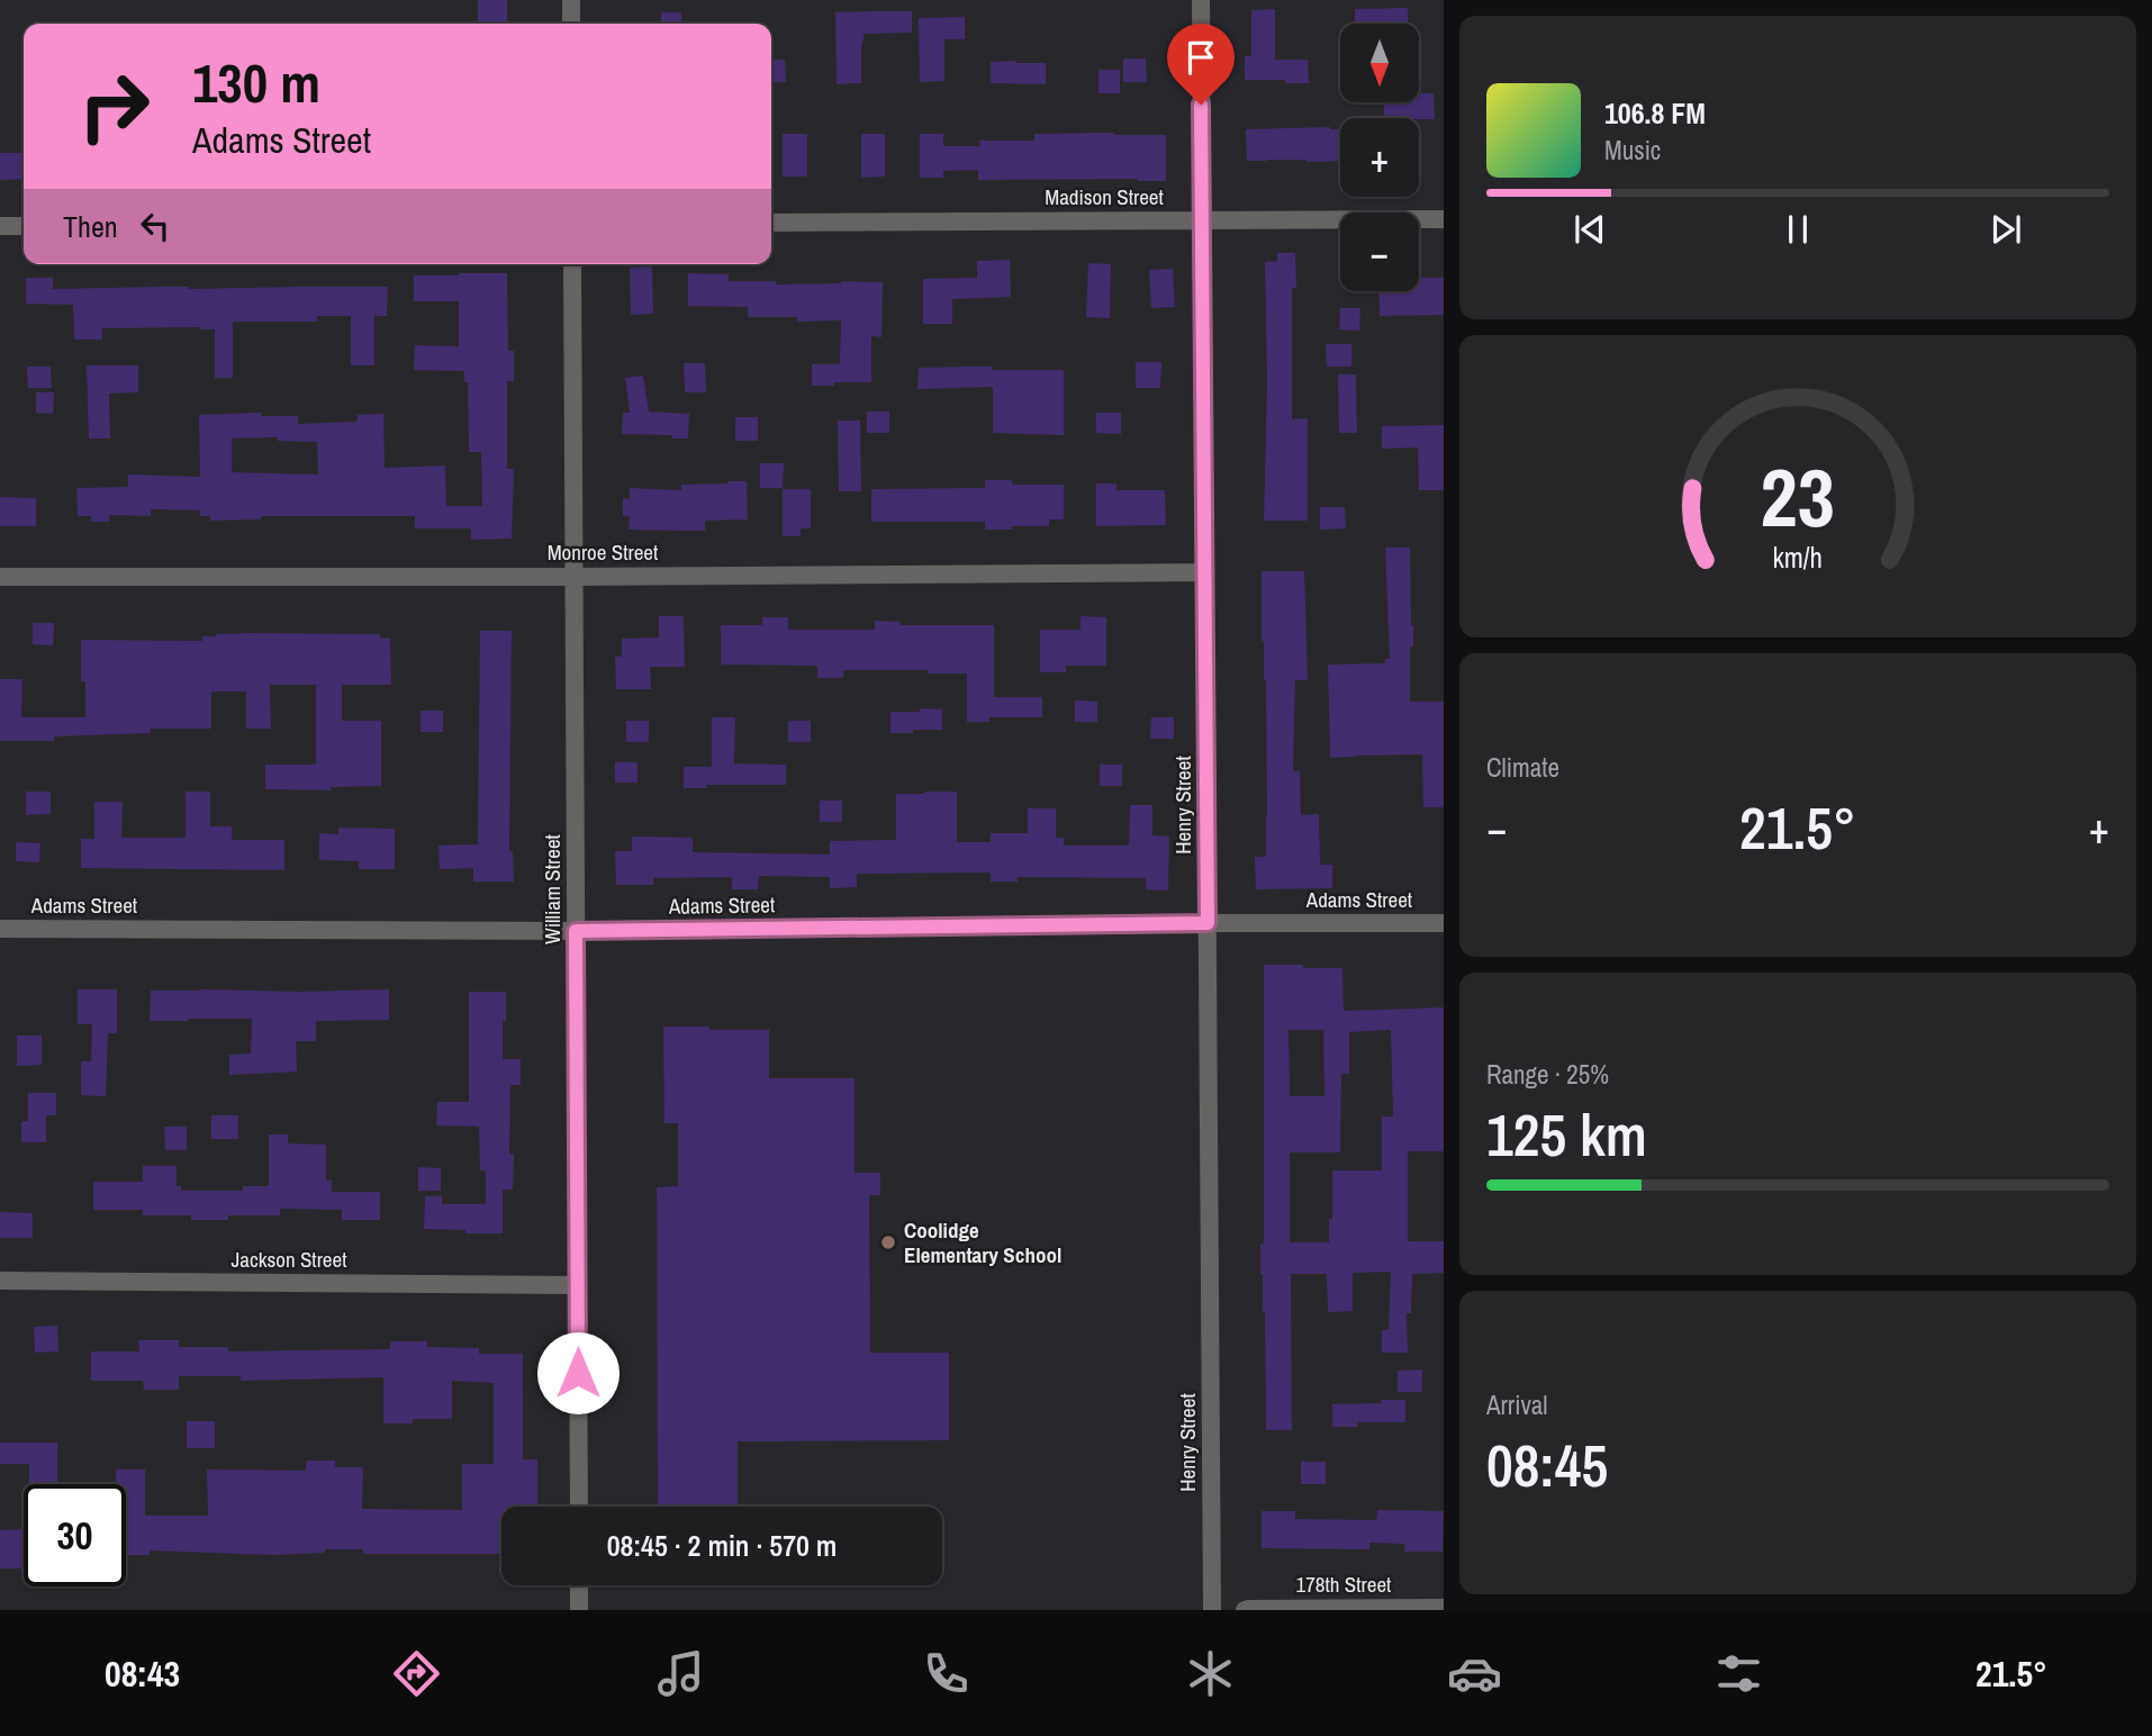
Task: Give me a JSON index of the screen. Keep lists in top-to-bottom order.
{
  "streets": {
    "street": [
      "Madison Street",
      "Monroe Street",
      "Henry Street",
      "William Street",
      "Adams Street",
      "Jackson Street",
      "178th Street"
    ]
  },
  "crossings": [
    ["Madison Street", "Henry Street"],
    ["Monroe Street", "Henry Street"],
    ["Monroe Street", "William Street"],
    ["Henry Street", "Adams Street"],
    ["William Street", "Adams Street"],
    ["William Street", "Jackson Street"]
  ],
  "places": ["Coolidge Elementary School"],
  "north": "bottom",
  "page": {
    "map_buttons": ["+", "−"],
    "turn": ["130 m", "Adams Street"],
    "song": ["106.8 FM", "Music"],
    "then": "Then",
    "tile": [
      "Climate",
      ["Range · 25%", "125 km"],
      ["Arrival", "08:45"]
    ],
    "heat": ["−", "21.5°", "+"],
    "limit": "30",
    "trip": "08:45 · 2 min · 570 m",
    "tabs": ["08:43", "21.5°"],
    "gauge": ["23", "km/h"]
  }
}
